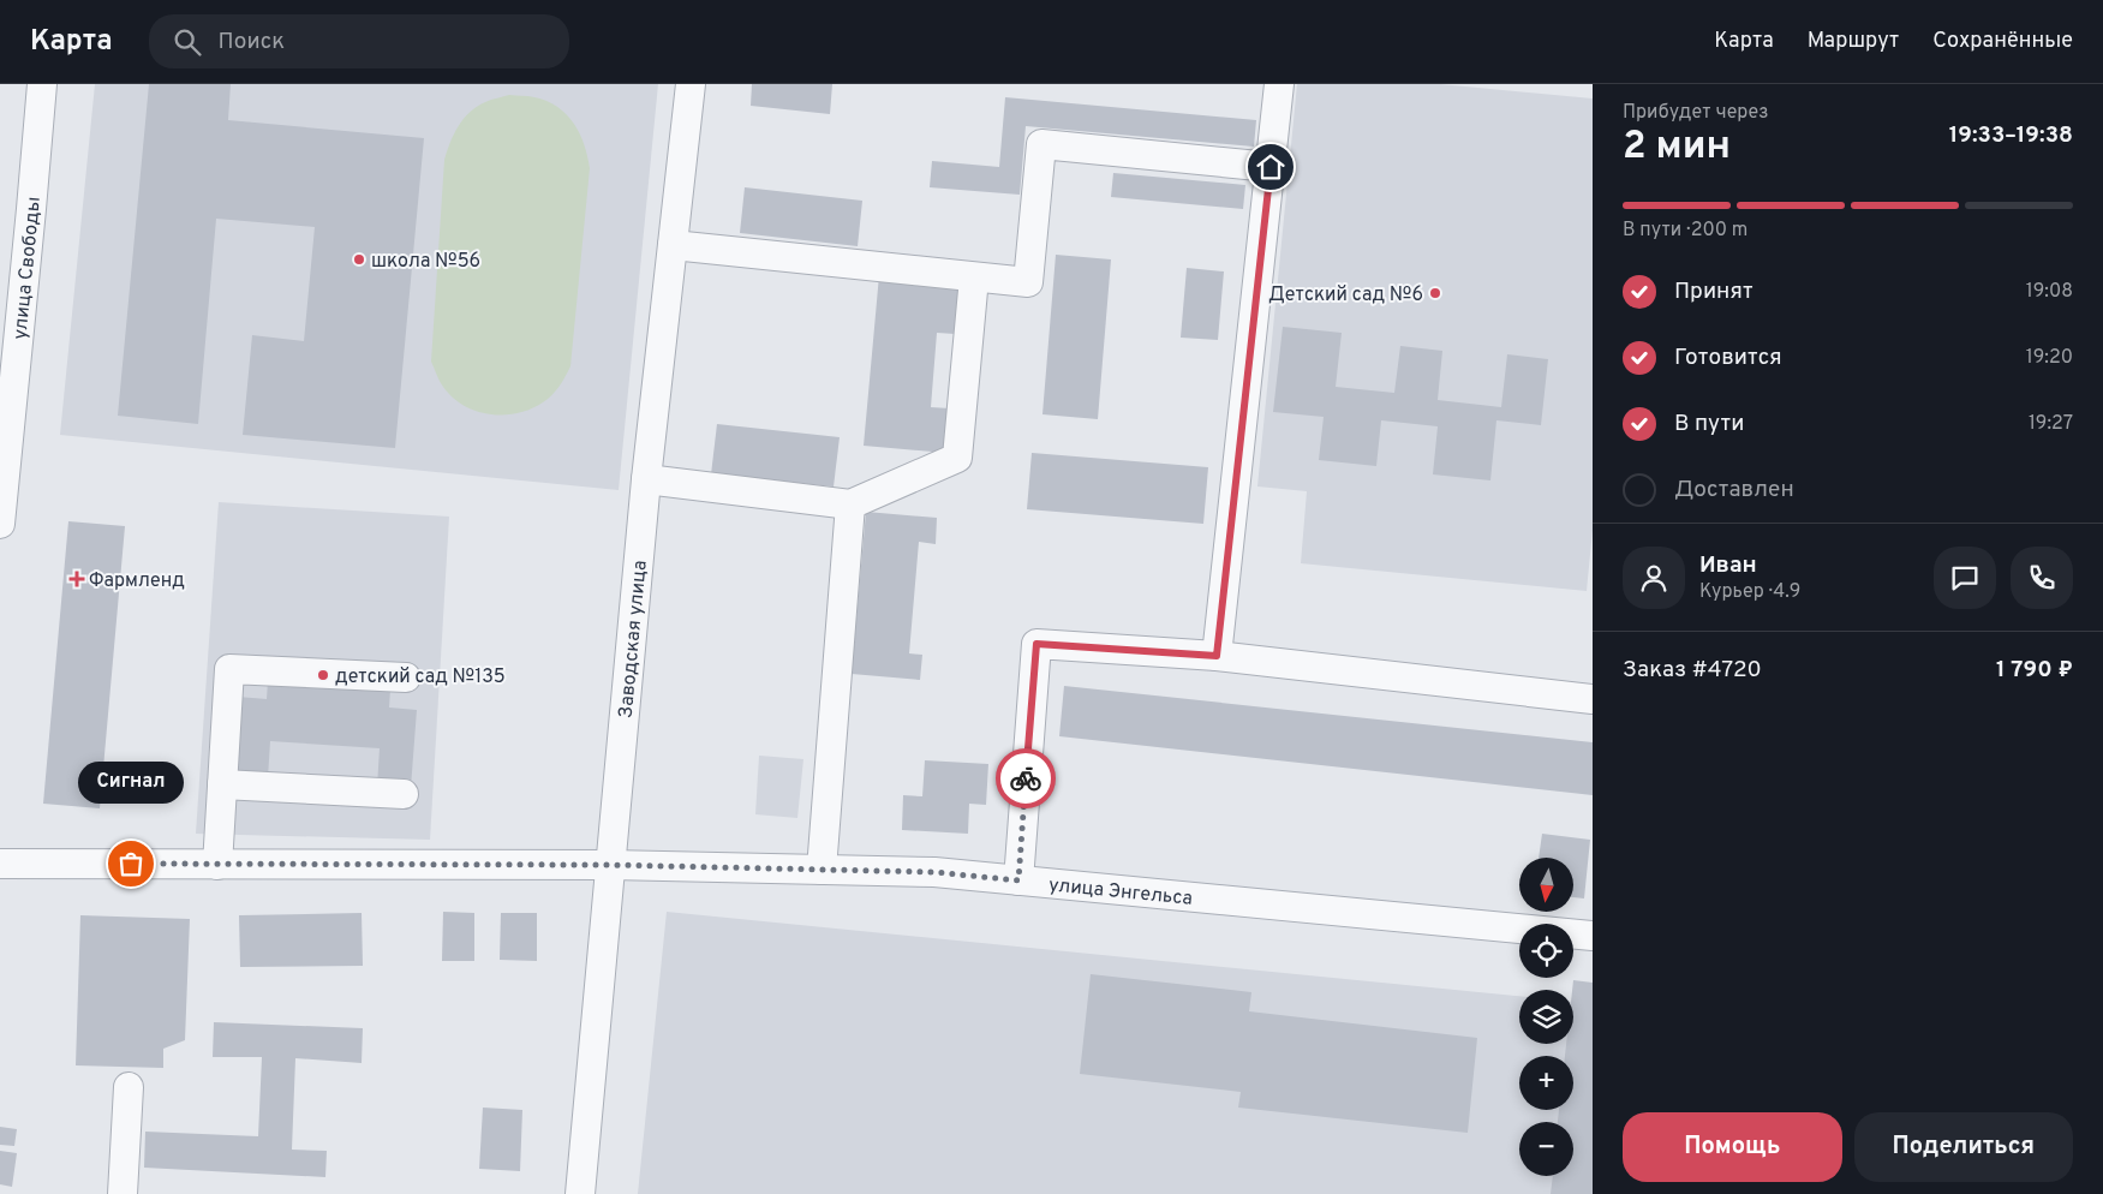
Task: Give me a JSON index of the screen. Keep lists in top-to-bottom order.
{
  "streets": {
    "street": ["улица Свободы", "Заводская улица", "улица Энгельса"]
  },
  "crossings": [
    ["Заводская улица", "улица Энгельса"]
  ],
  "places": {
    "other": [
      "школа №56",
      "Детский сад №6",
      "детский сад №135",
      "Сигнал"
    ],
    "health": ["Фармленд"]
  },
  "north": "bottom",
  "page": {
    "header": "Карта",
    "search": "Поиск",
    "nav": ["Карта", "Маршрут", "Сохранённые"],
    "heading": ["2 мин", "Прибудет через", "19:33–19:38"],
    "panel": [
      "Иван",
      "Курьер · 4.9",
      "Заказ #4720",
      "1 790 ₽"
    ],
    "bar": "В пути · 200 m",
    "list": [
      ["Принят", "19:08"],
      ["Готовится", "19:20"],
      ["В пути", "19:27"],
      "Доставлен"
    ],
    "bubble": "Сигнал",
    "map_buttons": ["+", "−"],
    "buttons": ["Помощь", "Поделиться"]
  }
}
